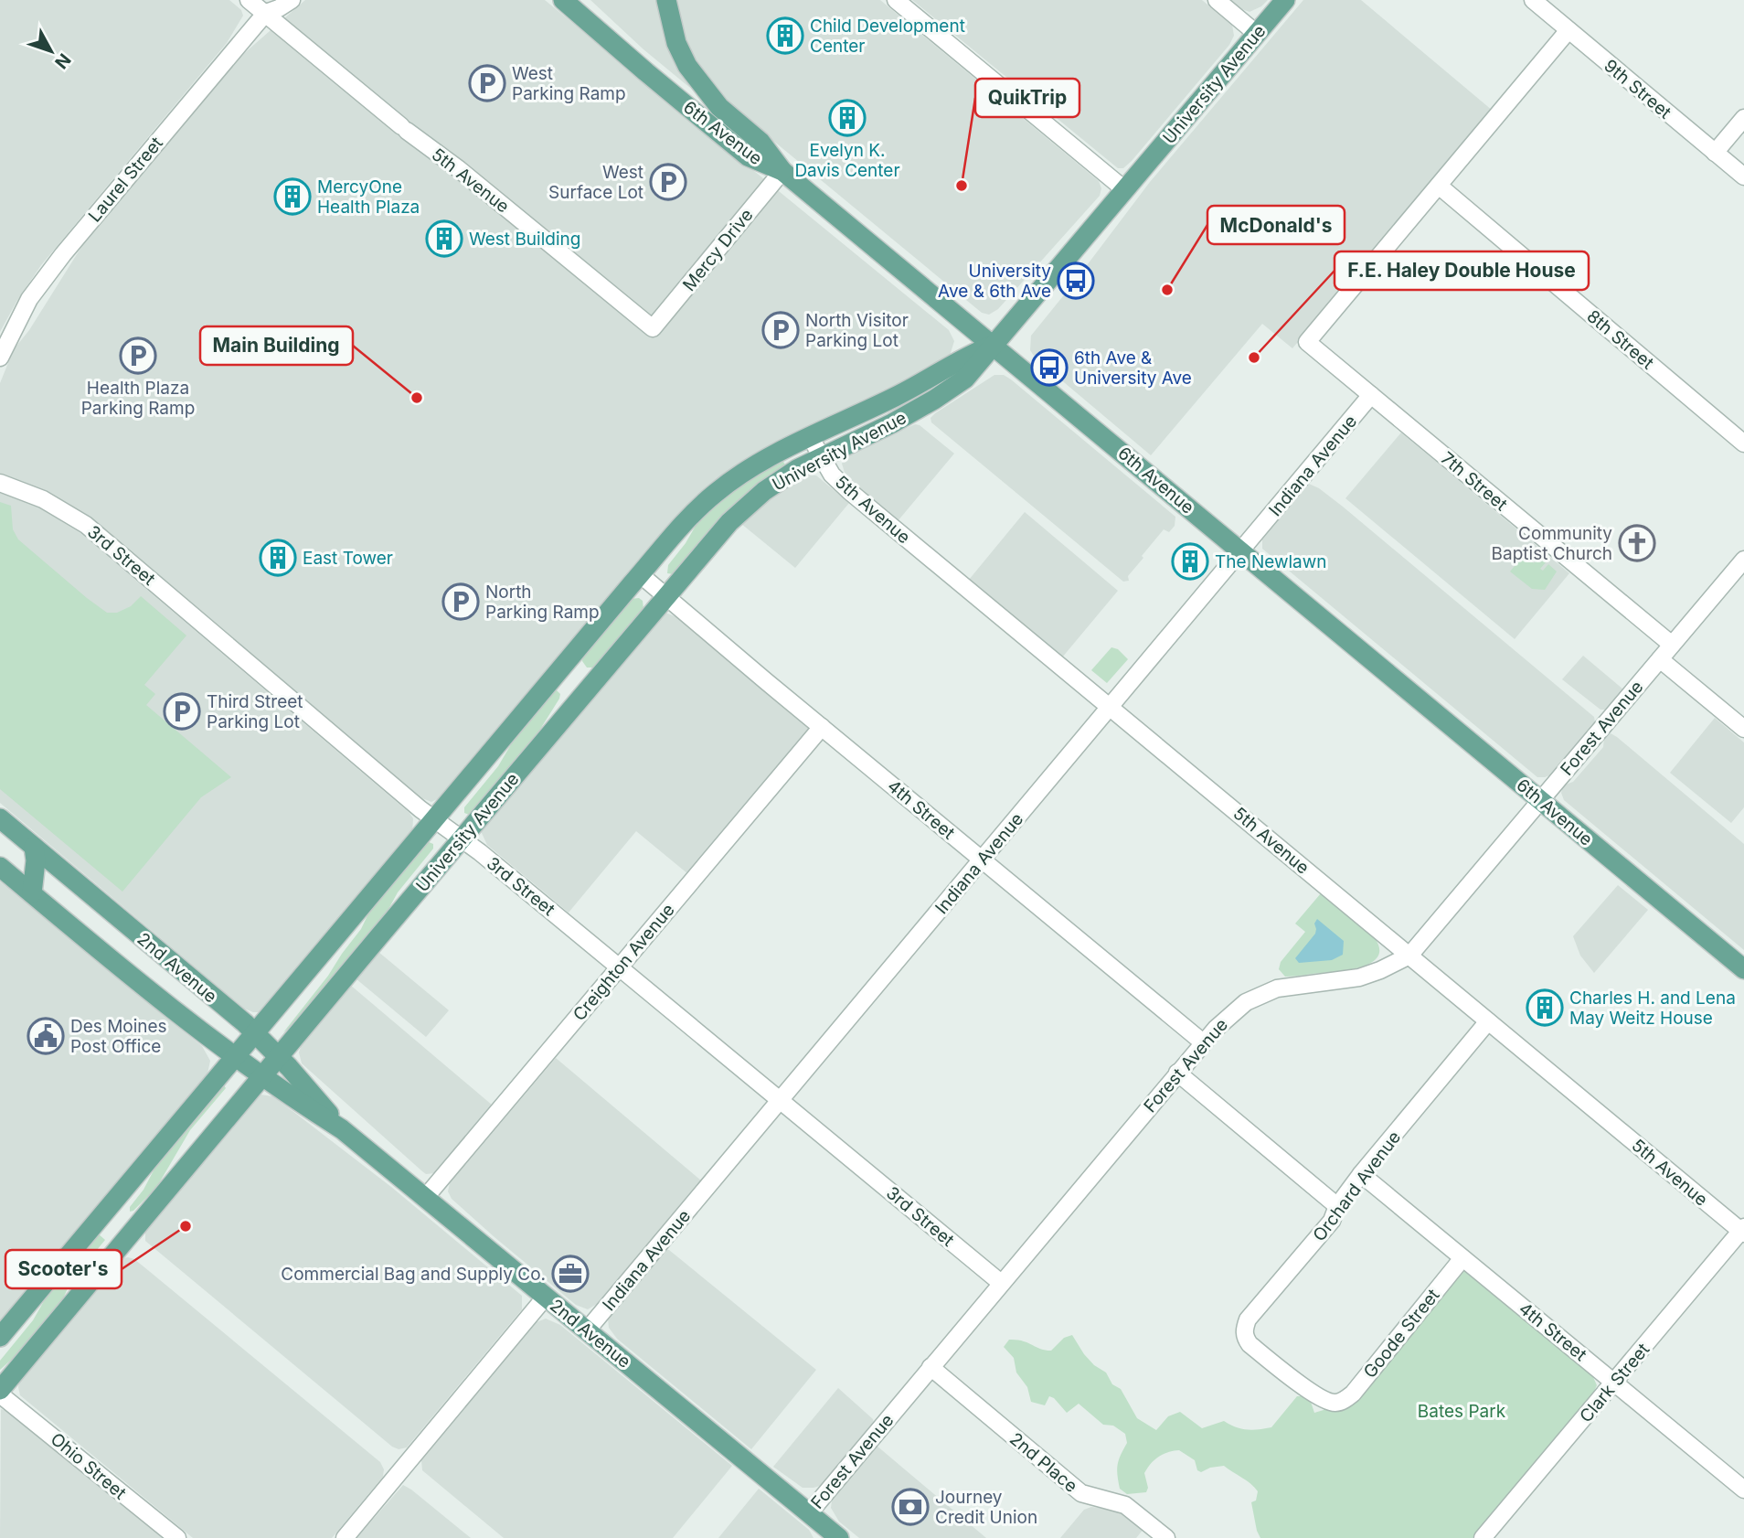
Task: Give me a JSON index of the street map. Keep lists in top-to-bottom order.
{
  "streets": {
    "main road": ["University Avenue", "6th Avenue", "2nd Avenue"],
    "street": [
      "9th Street",
      "Laurel Street",
      "5th Avenue",
      "Mercy Drive",
      "8th Street",
      "Indiana Avenue",
      "7th Street",
      "3rd Street",
      "Forest Avenue",
      "4th Street",
      "Creighton Avenue",
      "Orchard Avenue",
      "Goode Street",
      "Clark Street",
      "2nd Place",
      "Ohio Street"
    ]
  },
  "crossings": [
    ["University Avenue", "6th Avenue"],
    ["University Avenue", "5th Avenue"],
    ["University Avenue", "3rd Street"],
    ["University Avenue", "4th Street"],
    ["University Avenue", "2nd Avenue"],
    ["University Avenue", "Ohio Street"],
    ["6th Avenue", "Mercy Drive"],
    ["6th Avenue", "Indiana Avenue"],
    ["6th Avenue", "Forest Avenue"],
    ["Laurel Street", "5th Avenue"],
    ["5th Avenue", "Mercy Drive"],
    ["5th Avenue", "Indiana Avenue"],
    ["5th Avenue", "Forest Avenue"],
    ["5th Avenue", "Orchard Avenue"],
    ["5th Avenue", "Clark Street"],
    ["8th Street", "7th Street"],
    ["Indiana Avenue", "7th Street"],
    ["Indiana Avenue", "3rd Street"],
    ["Indiana Avenue", "4th Street"],
    ["Indiana Avenue", "2nd Avenue"],
    ["7th Street", "Forest Avenue"],
    ["3rd Street", "Forest Avenue"],
    ["3rd Street", "Creighton Avenue"],
    ["Forest Avenue", "4th Street"],
    ["Forest Avenue", "2nd Avenue"],
    ["Forest Avenue", "2nd Place"],
    ["4th Street", "Creighton Avenue"],
    ["4th Street", "Orchard Avenue"],
    ["4th Street", "Goode Street"],
    ["4th Street", "Clark Street"],
    ["Creighton Avenue", "2nd Avenue"],
    ["Orchard Avenue", "Goode Street"]
  ],
  "parks": ["Bates Park"],
  "places": {
    "building": [
      "Child Development Center",
      "Evelyn K. Davis Center",
      "MercyOne Health Plaza",
      "West Building",
      "East Tower",
      "The Newlawn",
      "Charles H. and Lena May Weitz House"
    ],
    "parking": [
      "West Parking Ramp",
      "West Surface Lot",
      "North Visitor Parking Lot",
      "Health Plaza Parking Ramp",
      "North Parking Ramp",
      "Third Street Parking Lot"
    ],
    "other": [
      "QuikTrip",
      "McDonald's",
      "F.E. Haley Double House",
      "Main Building",
      "Scooter's"
    ],
    "bus stop": ["University Ave & 6th Ave", "6th Ave & University Ave"],
    "church": ["Community Baptist Church"],
    "public building": ["Des Moines Post Office"],
    "office": ["Commercial Bag and Supply Co."],
    "bank": ["Journey Credit Union"]
  },
  "north": "bottom right"
}
